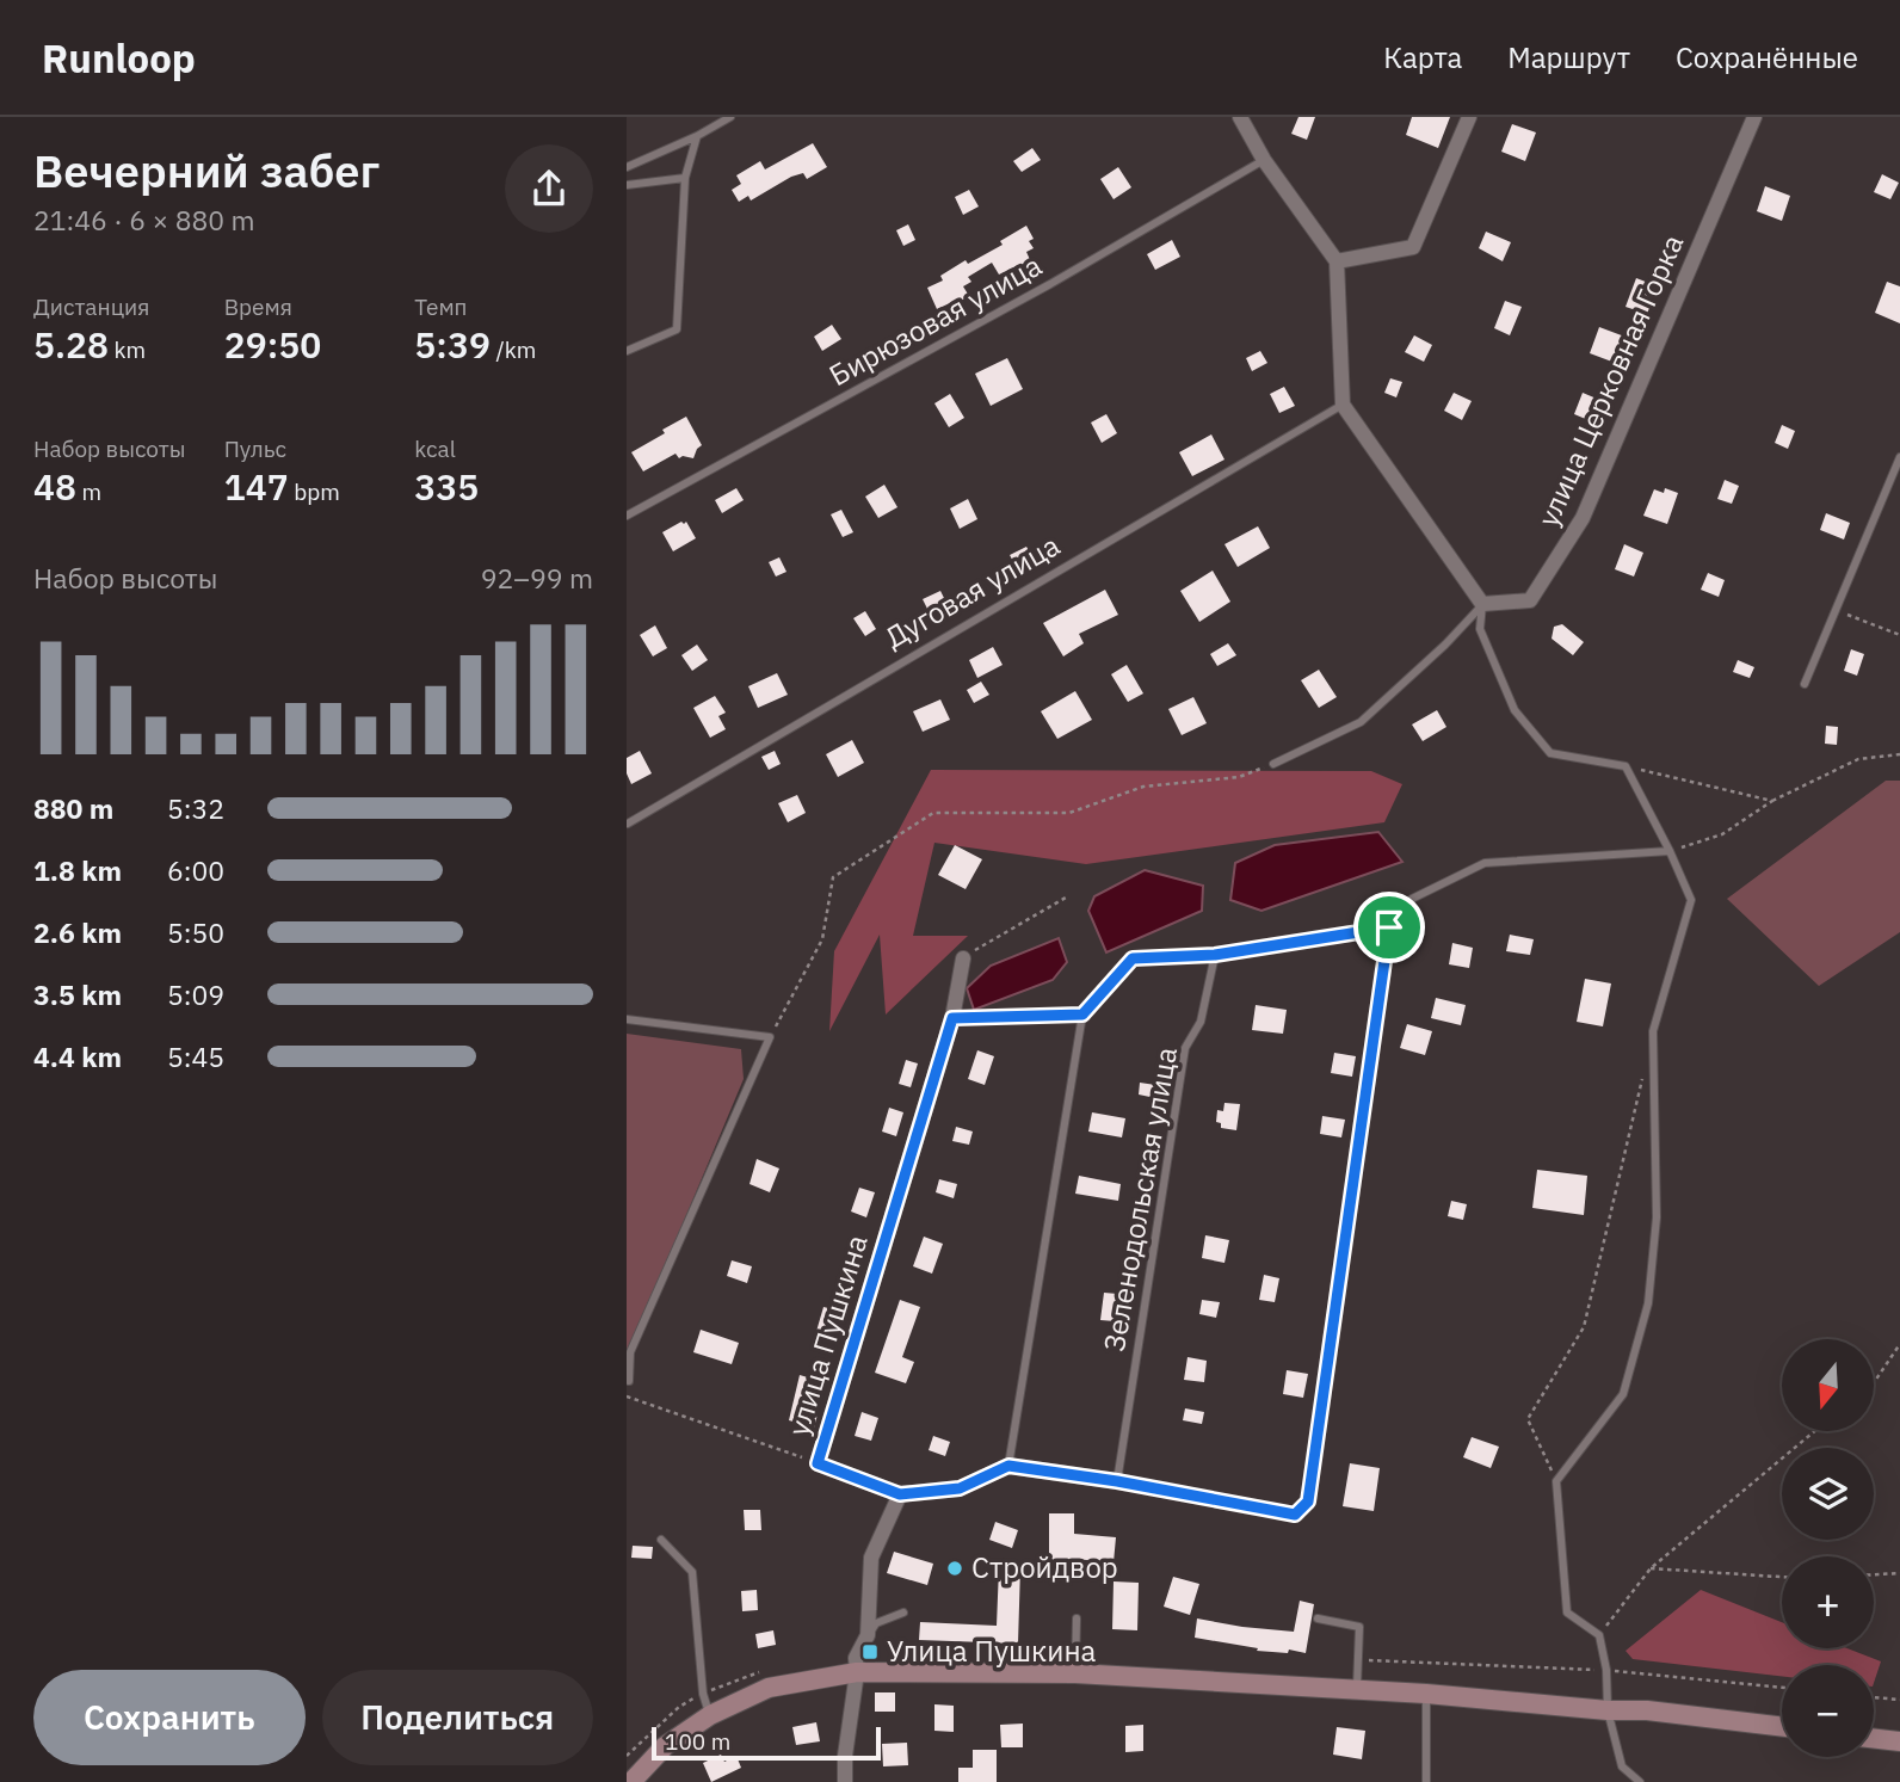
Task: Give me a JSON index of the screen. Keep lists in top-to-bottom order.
{
  "streets": {
    "street": ["улица Церковная Горка", "улица Пушкина"],
    "lane": ["Бирюзовая улица", "Дуговая улица", "Зеленодольская улица"]
  },
  "places": {
    "other": ["Стройдвор"],
    "transit": ["Улица Пушкина"]
  },
  "scale_bar": "100 m",
  "north": "bottom",
  "page": {
    "header": "Runloop",
    "nav": ["Карта", "Маршрут", "Сохранённые"],
    "heading": ["Вечерний забег", "21:46 · 6 × 880 m"],
    "stats": [
      ["Дистанция", "5.28 km"],
      ["Время", "29:50"],
      ["Темп", "5:39 /km"],
      ["Набор высоты", "48 m"],
      ["Пульс", "147 bpm"],
      ["kcal", "335"]
    ],
    "chart": ["Набор высоты", "92–99 m"],
    "list": [
      {
        "name": "880 m",
        "note": "5:32"
      },
      {
        "name": "1.8 km",
        "note": "6:00"
      },
      {
        "name": "2.6 km",
        "note": "5:50"
      },
      {
        "name": "3.5 km",
        "note": "5:09"
      },
      {
        "name": "4.4 km",
        "note": "5:45"
      }
    ],
    "map_buttons": ["+", "−"],
    "buttons": ["Сохранить", "Поделиться"],
    "scale": "100 m"
  }
}
